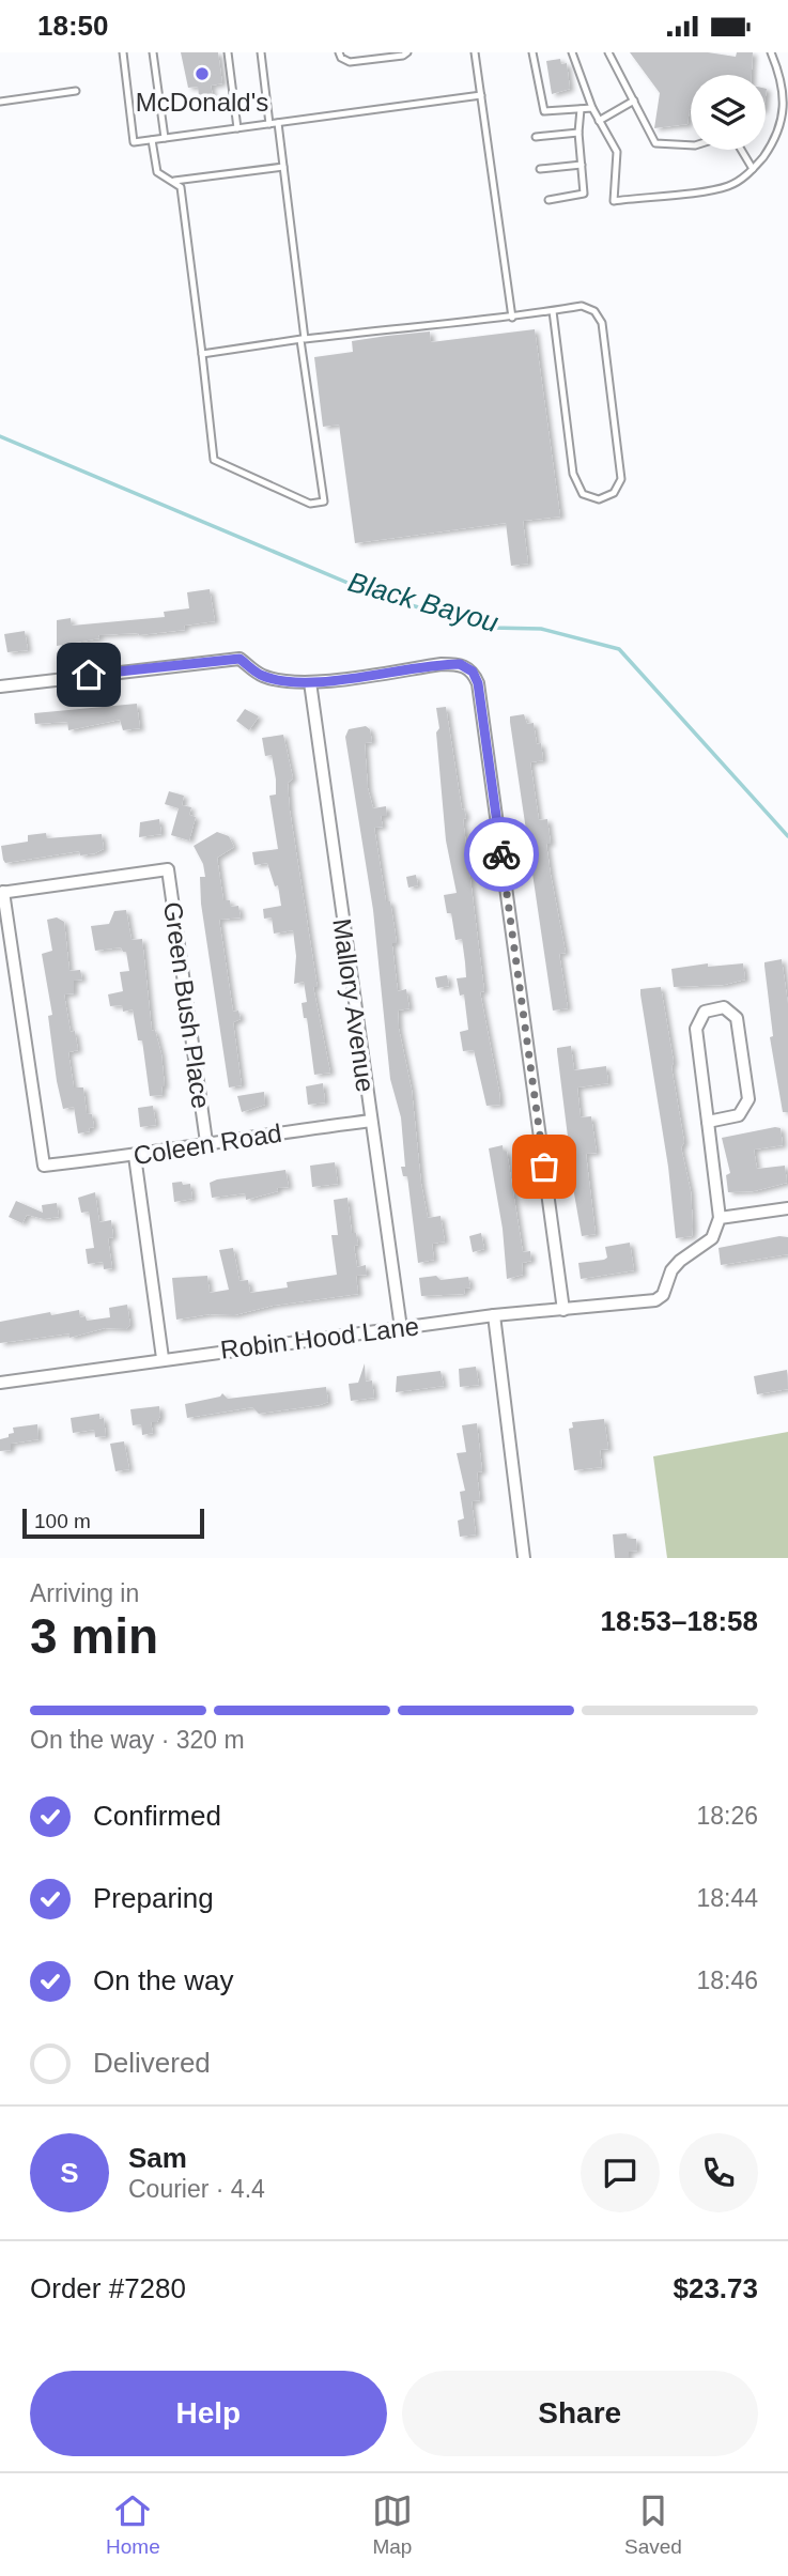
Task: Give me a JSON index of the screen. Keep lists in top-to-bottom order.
{
  "streets": {
    "street": [
      "Green Bush Place",
      "Mallory Avenue",
      "Coleen Road",
      "Robin Hood Lane"
    ]
  },
  "crossings": [
    ["Green Bush Place", "Coleen Road"],
    ["Mallory Avenue", "Coleen Road"],
    ["Mallory Avenue", "Robin Hood Lane"]
  ],
  "water": ["Black Bayou"],
  "places": ["McDonald's"],
  "scale_bar": "100 m",
  "page": {
    "status": "18:50",
    "scale": "100 m",
    "heading": ["3 min", "Arriving in", "18:53–18:58"],
    "panel": [
      "Sam",
      "Courier · 4.4",
      "Order #7280",
      "$23.73"
    ],
    "bar": "On the way · 320 m",
    "list": [
      ["Confirmed", "18:26"],
      ["Preparing", "18:44"],
      ["On the way", "18:46"],
      "Delivered"
    ],
    "round": "S",
    "buttons": ["Help", "Share"],
    "tabs": ["Home", "Map", "Saved"]
  }
}
